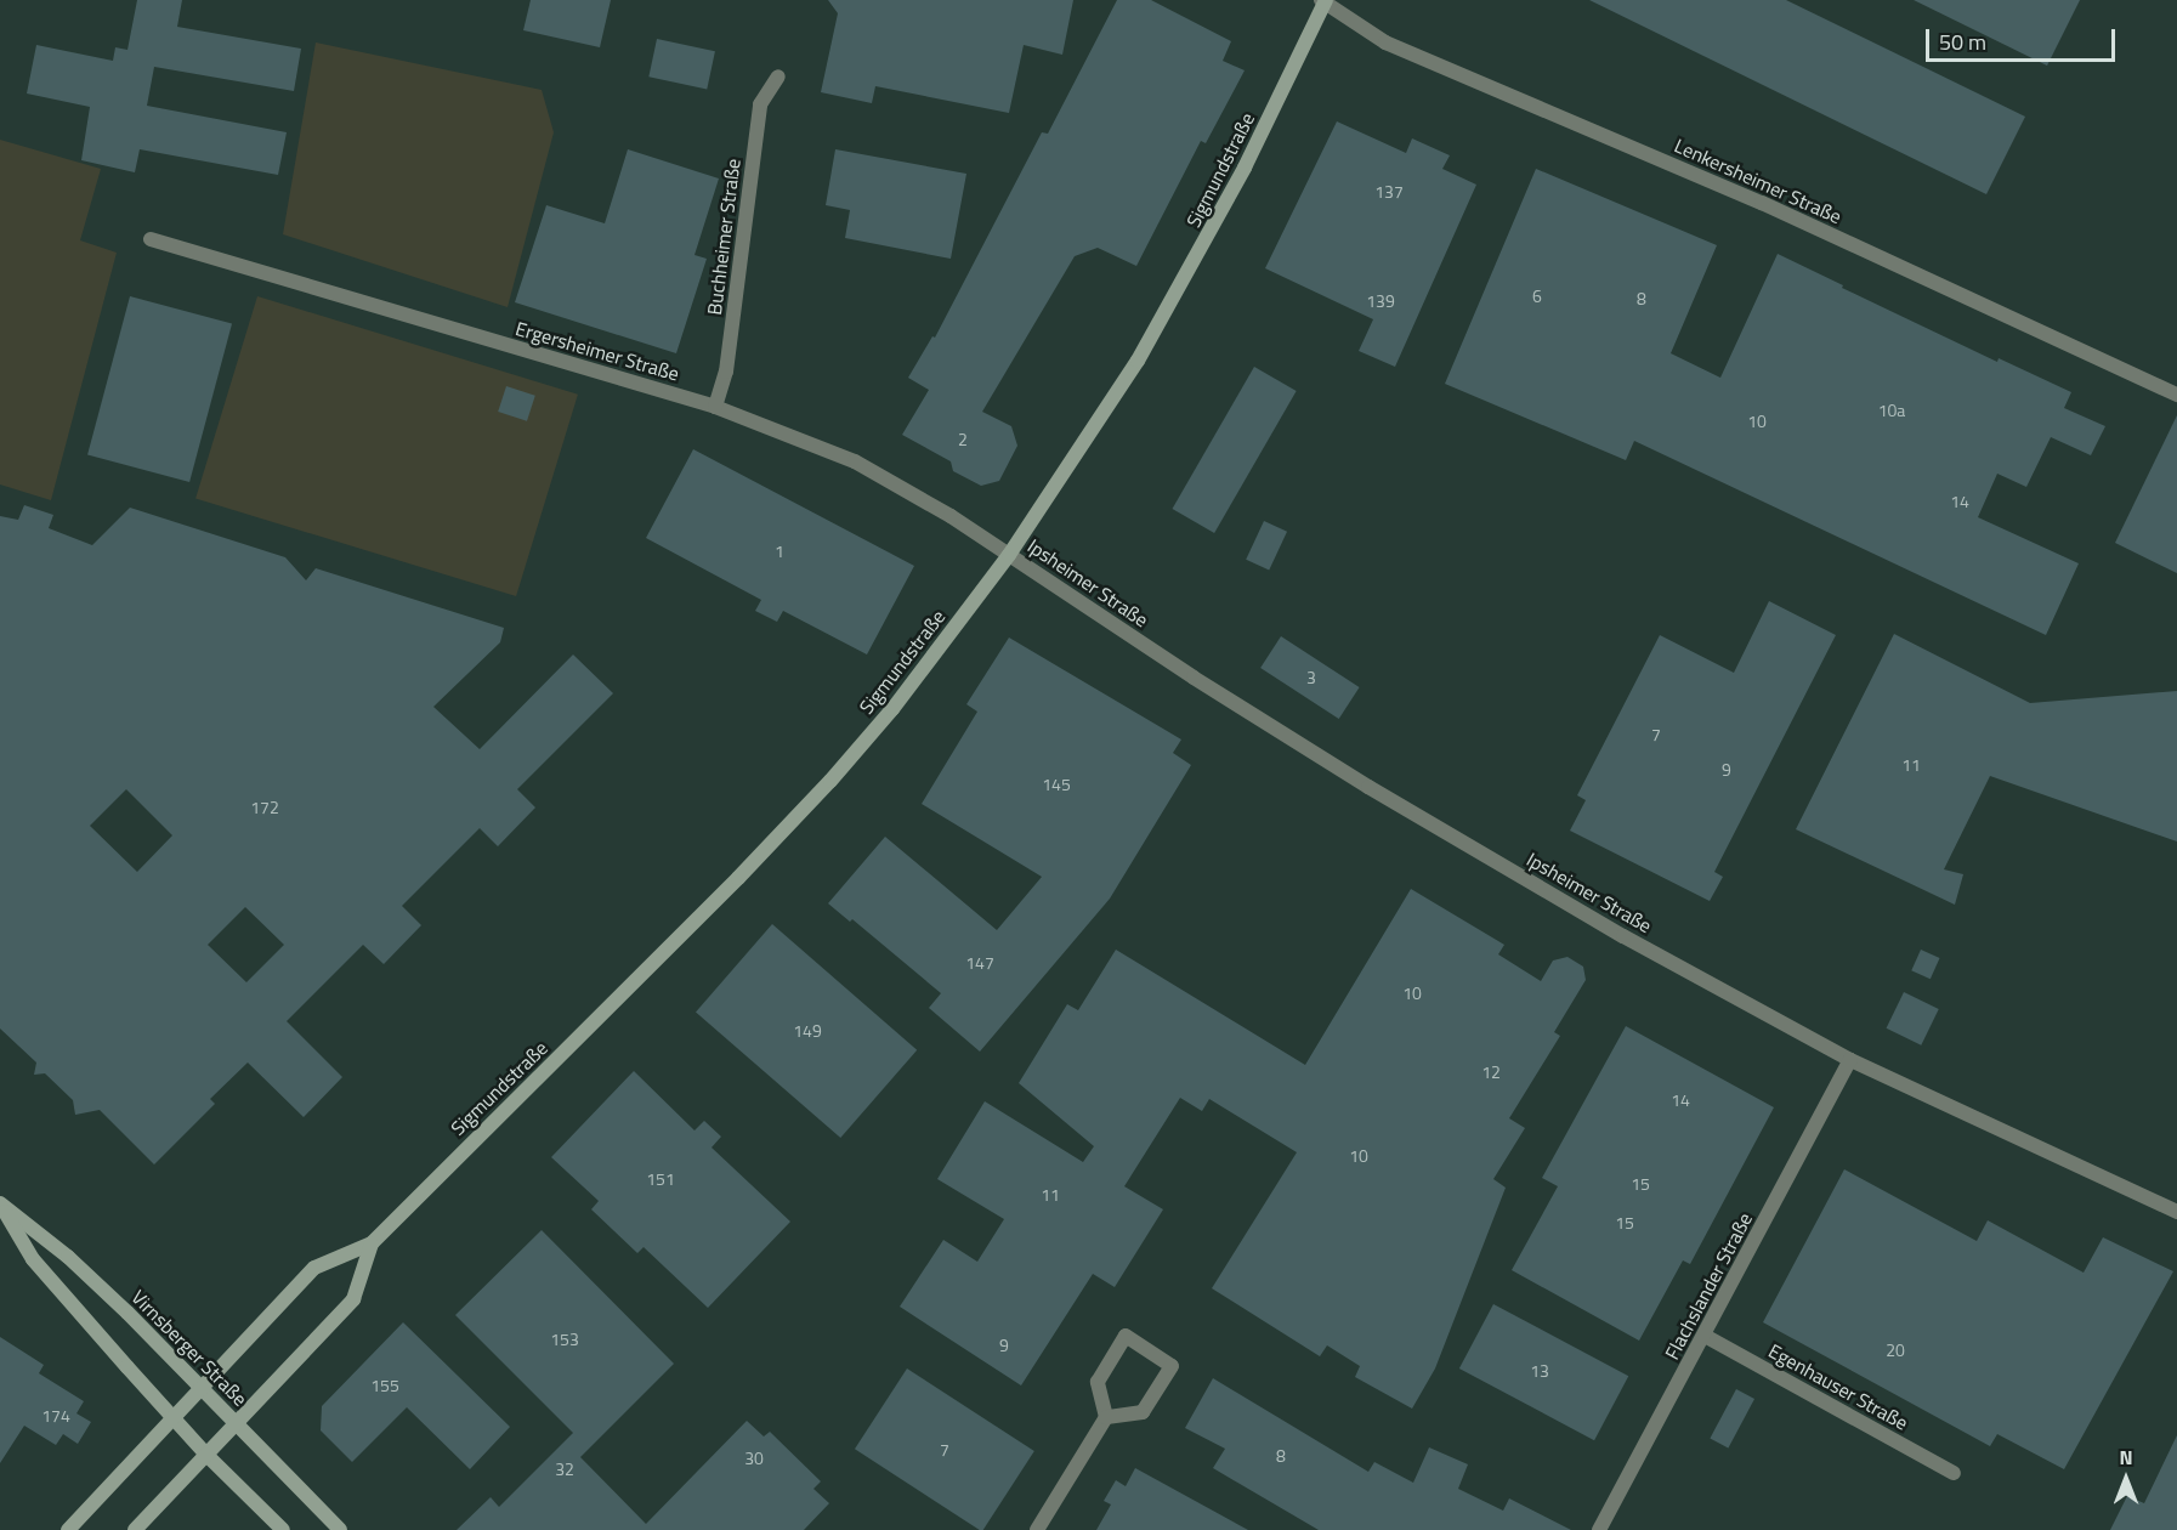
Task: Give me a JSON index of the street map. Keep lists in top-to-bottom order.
{
  "streets": {
    "main road": ["Sigmundstraße", "Virnsberger Straße"],
    "street": [
      "Lenkersheimer Straße",
      "Buchheimer Straße",
      "Ergersheimer Straße",
      "Ipsheimer Straße",
      "Flachslander Straße",
      "Egenhauser Straße"
    ]
  },
  "crossings": [
    ["Sigmundstraße", "Lenkersheimer Straße"],
    ["Sigmundstraße", "Ergersheimer Straße"],
    ["Sigmundstraße", "Ipsheimer Straße"],
    ["Sigmundstraße", "Virnsberger Straße"],
    ["Buchheimer Straße", "Ergersheimer Straße"],
    ["Ergersheimer Straße", "Ipsheimer Straße"],
    ["Ipsheimer Straße", "Flachslander Straße"],
    ["Flachslander Straße", "Egenhauser Straße"]
  ],
  "house_numbers": [
    "137",
    "6",
    "8",
    "139",
    "10a",
    "10",
    "2",
    "14",
    "1",
    "3",
    "7",
    "11",
    "9",
    "145",
    "172",
    "147",
    "10",
    "149",
    "12",
    "14",
    "10",
    "151",
    "15",
    "11",
    "15",
    "153",
    "9",
    "20",
    "13",
    "155",
    "174",
    "7",
    "8",
    "30",
    "32"
  ],
  "scale_bar": "50 m",
  "north": "top"
}
